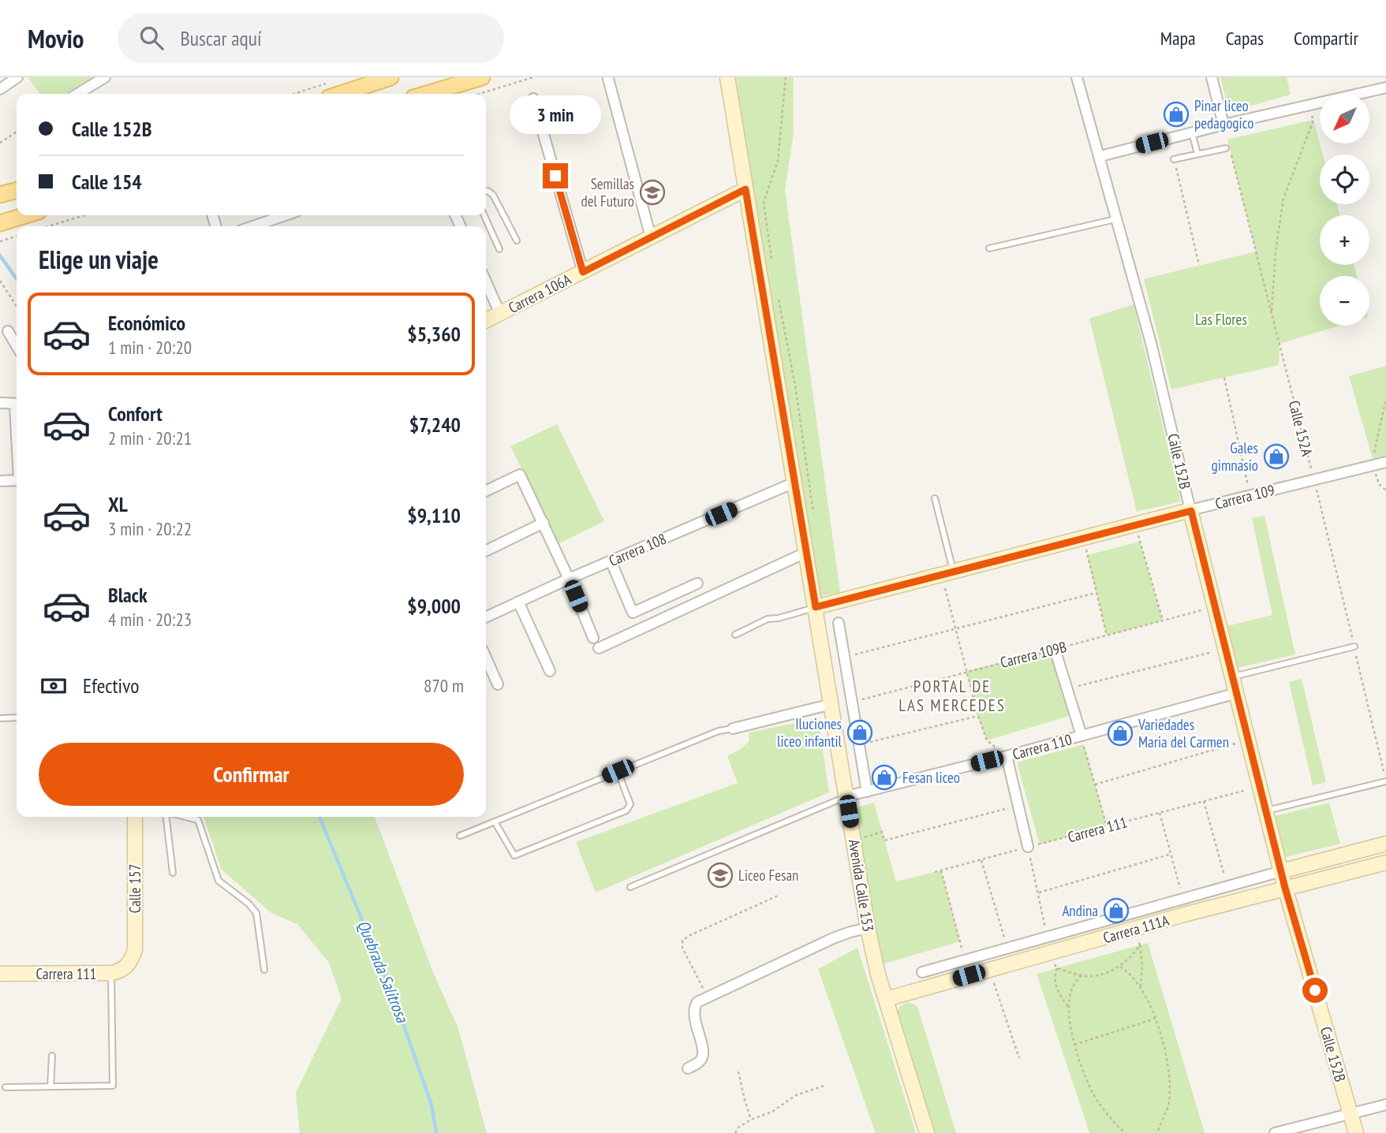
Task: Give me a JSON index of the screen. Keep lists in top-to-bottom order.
{
  "streets": {
    "street": [
      "Carrera 106A",
      "Calle 152B",
      "Carrera 109",
      "Carrera 108",
      "Carrera 110",
      "Carrera 111",
      "Avenida Calle 153",
      "Calle 157",
      "Carrera 111A"
    ],
    "path": ["Calle 152A", "Carrera 109B"]
  },
  "crossings": [
    ["Carrera 106A", "Avenida Calle 153"],
    ["Calle 152A", "Carrera 109"],
    ["Calle 152B", "Carrera 109"],
    ["Calle 152B", "Carrera 109B"],
    ["Calle 152B", "Carrera 110"],
    ["Calle 152B", "Carrera 111"],
    ["Calle 152B", "Carrera 111A"],
    ["Carrera 109", "Avenida Calle 153"],
    ["Carrera 108", "Avenida Calle 153"],
    ["Carrera 110", "Avenida Calle 153"],
    ["Carrera 111", "Calle 157"],
    ["Avenida Calle 153", "Carrera 111A"]
  ],
  "districts": ["PORTAL DE LAS MERCEDES"],
  "water": ["Quebrada Salitrosa"],
  "parks": ["Las Flores"],
  "places": {
    "shop": [
      "Pinar liceo pedagogico",
      "Gales gimnasio",
      "Iluciones liceo infantil",
      "Variedades Maria del Carmen",
      "Fesan liceo",
      "Andina"
    ],
    "school or university": ["Semillas del Futuro", "Liceo Fesan"]
  },
  "north": "bottom left",
  "page": {
    "header": "Movio",
    "search": "Buscar aquí",
    "nav": ["Mapa", "Capas", "Compartir"],
    "map_buttons": ["+", "−"],
    "banner": ["Calle 152B", "Calle 154"],
    "bubble": "3 min",
    "heading": "Elige un viaje",
    "list": [
      {
        "name": "Económico",
        "note": "1 min · 20:20",
        "value": "$5,360"
      },
      {
        "name": "Confort",
        "note": "2 min · 20:21",
        "value": "$7,240"
      },
      {
        "name": "XL",
        "note": "3 min · 20:22",
        "value": "$9,110"
      },
      {
        "name": "Black",
        "note": "4 min · 20:23",
        "value": "$9,000"
      }
    ],
    "pay": ["Efectivo", "870 m"],
    "buttons": "Confirmar"
  }
}
